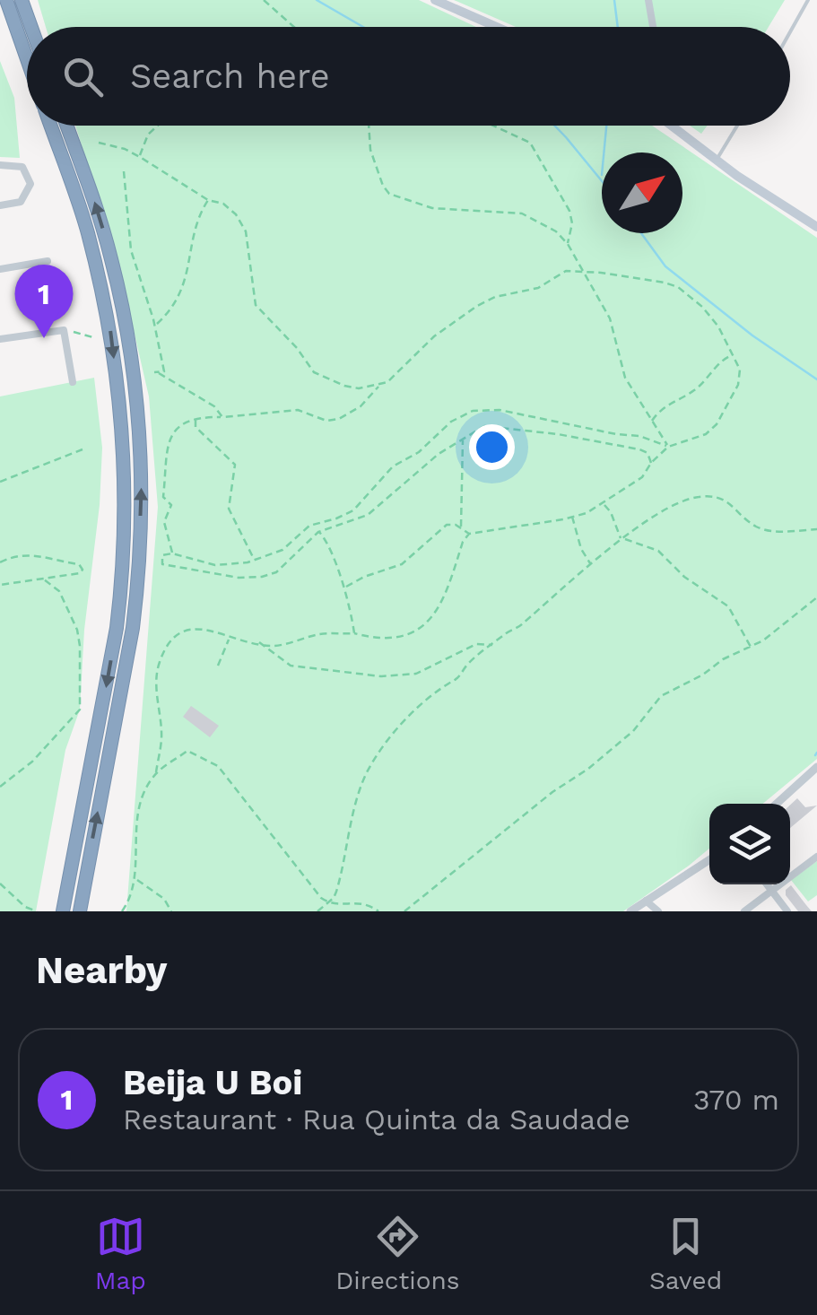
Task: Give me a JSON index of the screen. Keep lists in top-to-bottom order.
{
  "north": "top right",
  "page": {
    "search": "Search here",
    "pins": "1",
    "heading": "Nearby",
    "list": [
      {
        "mark": "1",
        "name": "Beija U Boi",
        "note": "Restaurant · Rua Quinta da Saudade",
        "value": "370 m"
      }
    ],
    "nav": ["Map", "Directions", "Saved"]
  }
}
